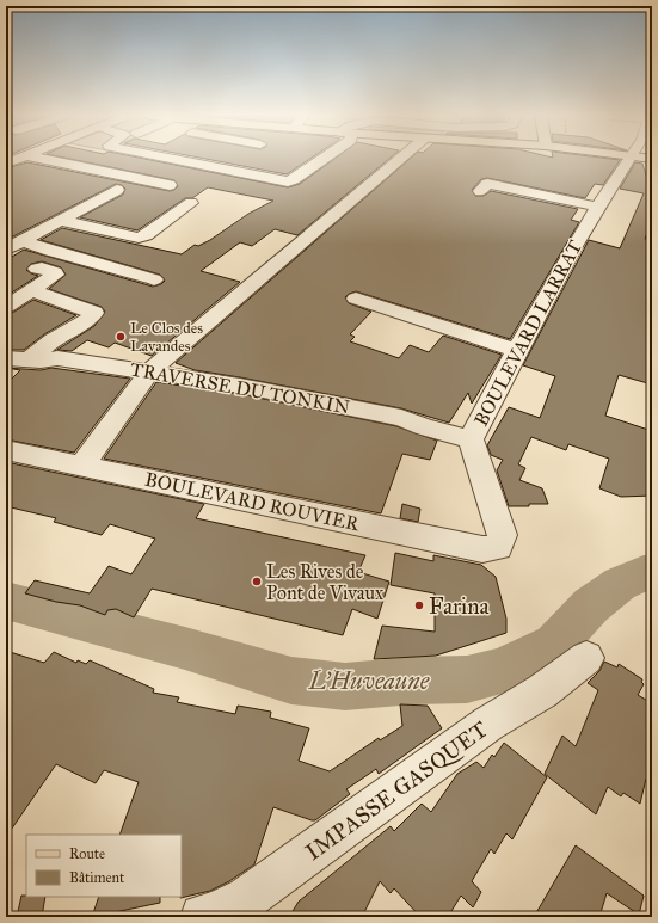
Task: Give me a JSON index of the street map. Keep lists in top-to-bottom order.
{
  "streets": {
    "street": [
      "BOULEVARD LARRAT",
      "TRAVERSE DU TONKIN",
      "BOULEVARD ROUVIER",
      "IMPASSE GASQUET"
    ]
  },
  "crossings": [
    ["BOULEVARD LARRAT", "TRAVERSE DU TONKIN"],
    ["BOULEVARD LARRAT", "BOULEVARD ROUVIER"]
  ],
  "water": ["L'Huveaune"],
  "places": ["Le Clos des Lavandes", "Les Rives de Pont de Vivaux", "Farina"],
  "legend": ["Route", "Bâtiment"]
}
